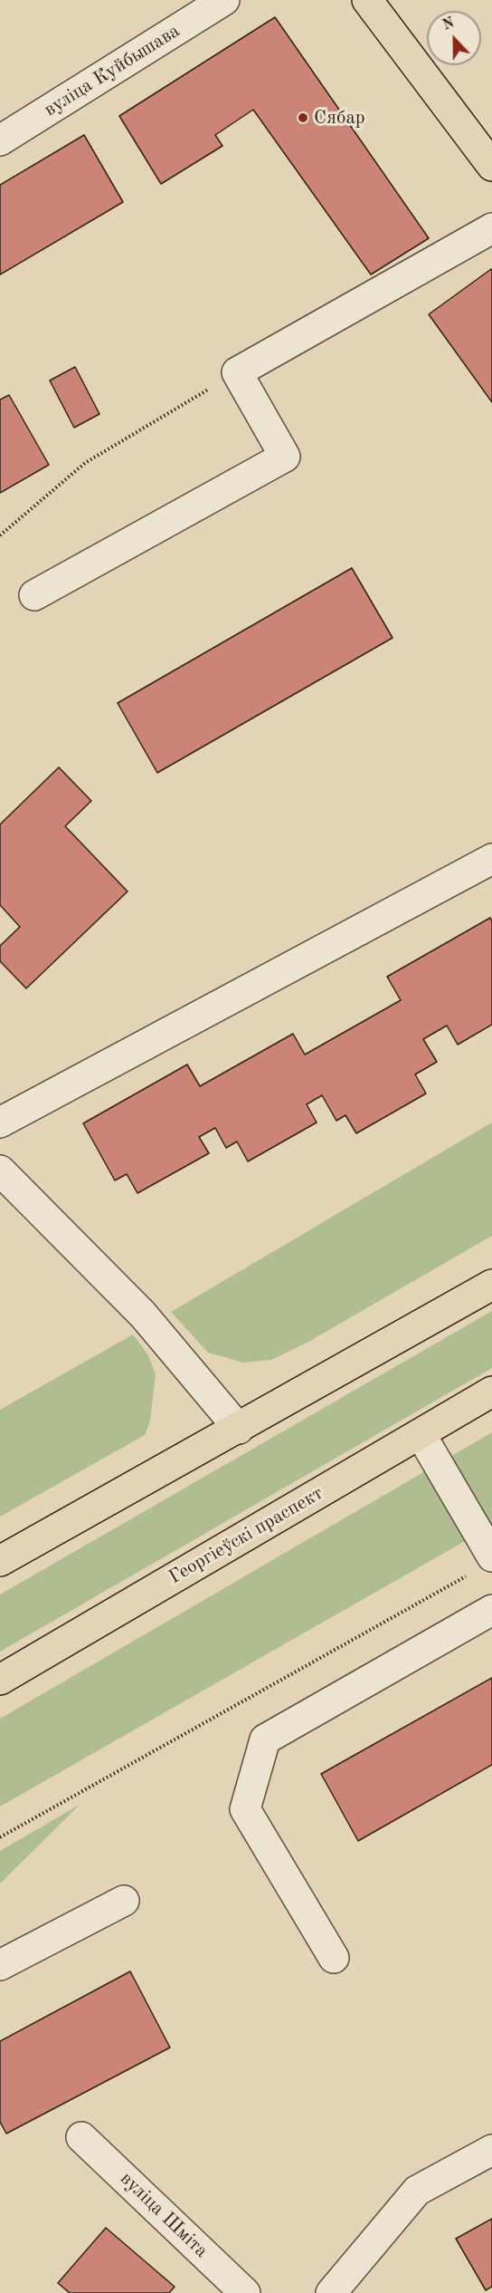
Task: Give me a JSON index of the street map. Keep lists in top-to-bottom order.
{
  "streets": {
    "main road": ["Георгіеўскі праспект"],
    "street": ["вуліца Куйбышава", "вуліца Шміта"]
  },
  "places": ["Сябар"],
  "north": "top"
}
